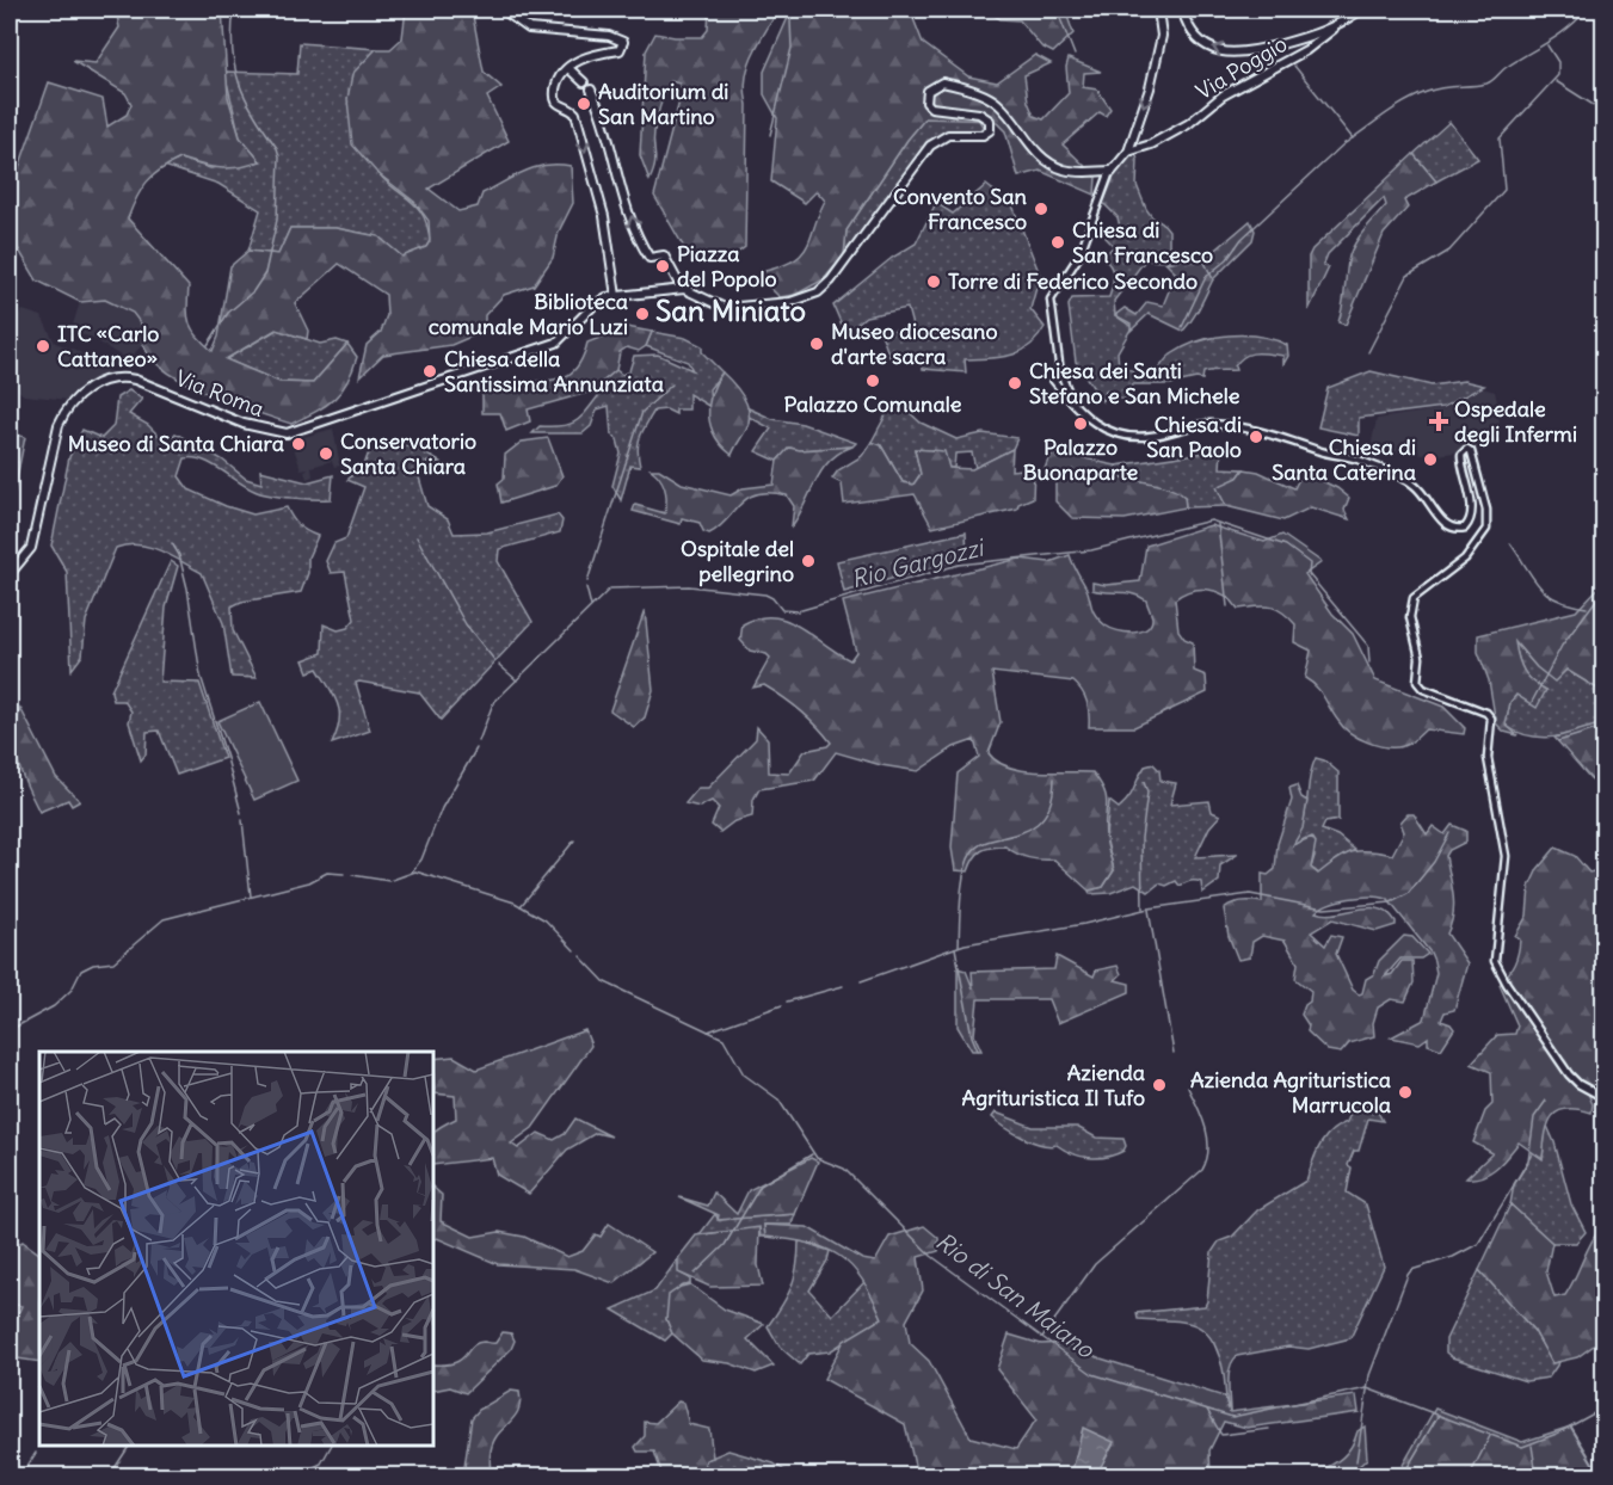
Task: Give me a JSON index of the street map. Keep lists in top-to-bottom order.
{
  "streets": {
    "main road": ["Via Poggio", "Via Roma"]
  },
  "districts": ["San Miniato"],
  "water": ["Rio Gargozzi", "Rio di San Maiano"],
  "places": {
    "other": [
      "Auditorium di San Martino",
      "Convento San Francesco",
      "Chiesa di San Francesco",
      "Piazza del Popolo",
      "Torre di Federico Secondo",
      "Biblioteca comunale Mario Luzi",
      "Museo diocesano d'arte sacra",
      "ITC «Carlo Cattaneo»",
      "Chiesa della Santissima Annunziata",
      "Palazzo Comunale",
      "Chiesa dei Santi Stefano e San Michele",
      "Palazzo Buonaparte",
      "Chiesa di San Paolo",
      "Museo di Santa Chiara",
      "Conservatorio Santa Chiara",
      "Chiesa di Santa Caterina",
      "Ospitale del pellegrino",
      "Azienda Agrituristica Il Tufo",
      "Azienda Agrituristica Marrucola"
    ],
    "health": ["Ospedale degli Infermi"]
  }
}
